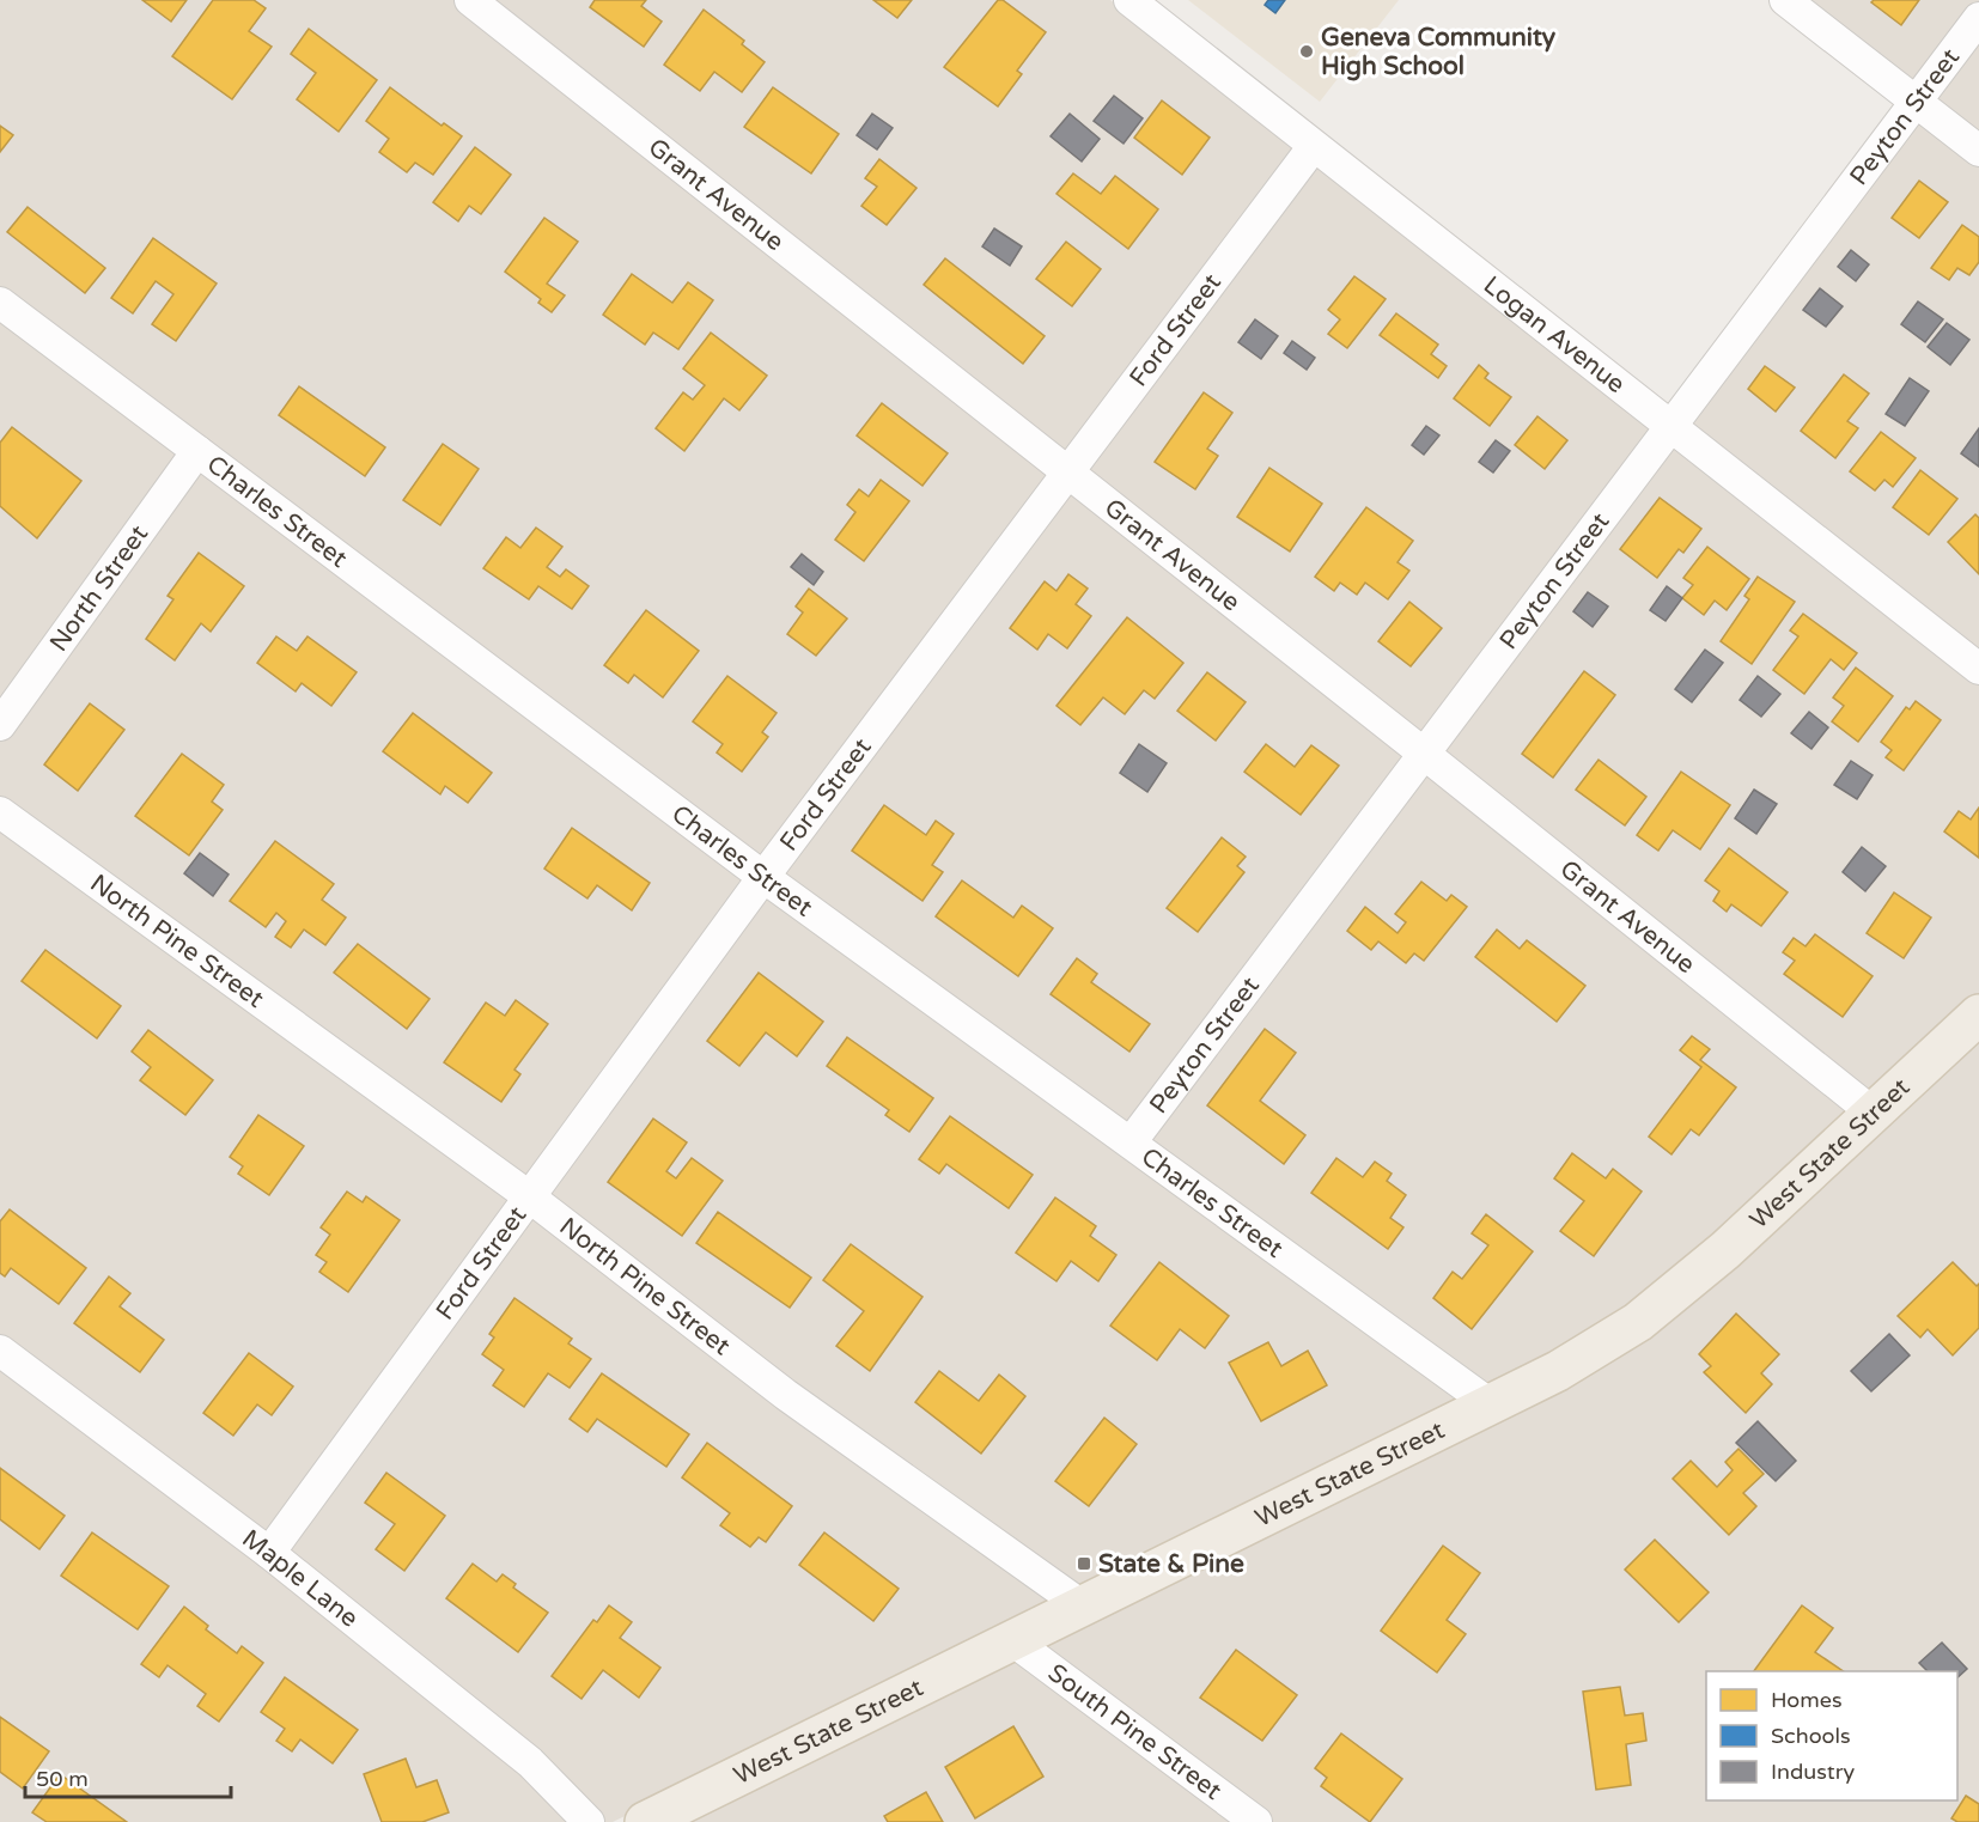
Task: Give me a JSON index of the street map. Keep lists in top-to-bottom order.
{
  "streets": {
    "main road": ["West State Street"],
    "street": [
      "Peyton Street",
      "Grant Avenue",
      "Ford Street",
      "Logan Avenue",
      "Charles Street",
      "North Street",
      "North Pine Street",
      "Maple Lane",
      "South Pine Street"
    ]
  },
  "crossings": [
    ["Peyton Street", "Grant Avenue"],
    ["Peyton Street", "Logan Avenue"],
    ["Peyton Street", "Charles Street"],
    ["Grant Avenue", "Ford Street"],
    ["Grant Avenue", "West State Street"],
    ["Ford Street", "Logan Avenue"],
    ["Ford Street", "Charles Street"],
    ["Ford Street", "North Pine Street"],
    ["Ford Street", "Maple Lane"],
    ["Charles Street", "North Street"],
    ["Charles Street", "West State Street"],
    ["North Pine Street", "West State Street"],
    ["West State Street", "South Pine Street"]
  ],
  "places": {
    "other": ["Geneva Community High School"],
    "transit": ["State & Pine"]
  },
  "legend": ["Homes", "Schools", "Industry"],
  "scale_bar": "50 m"
}
